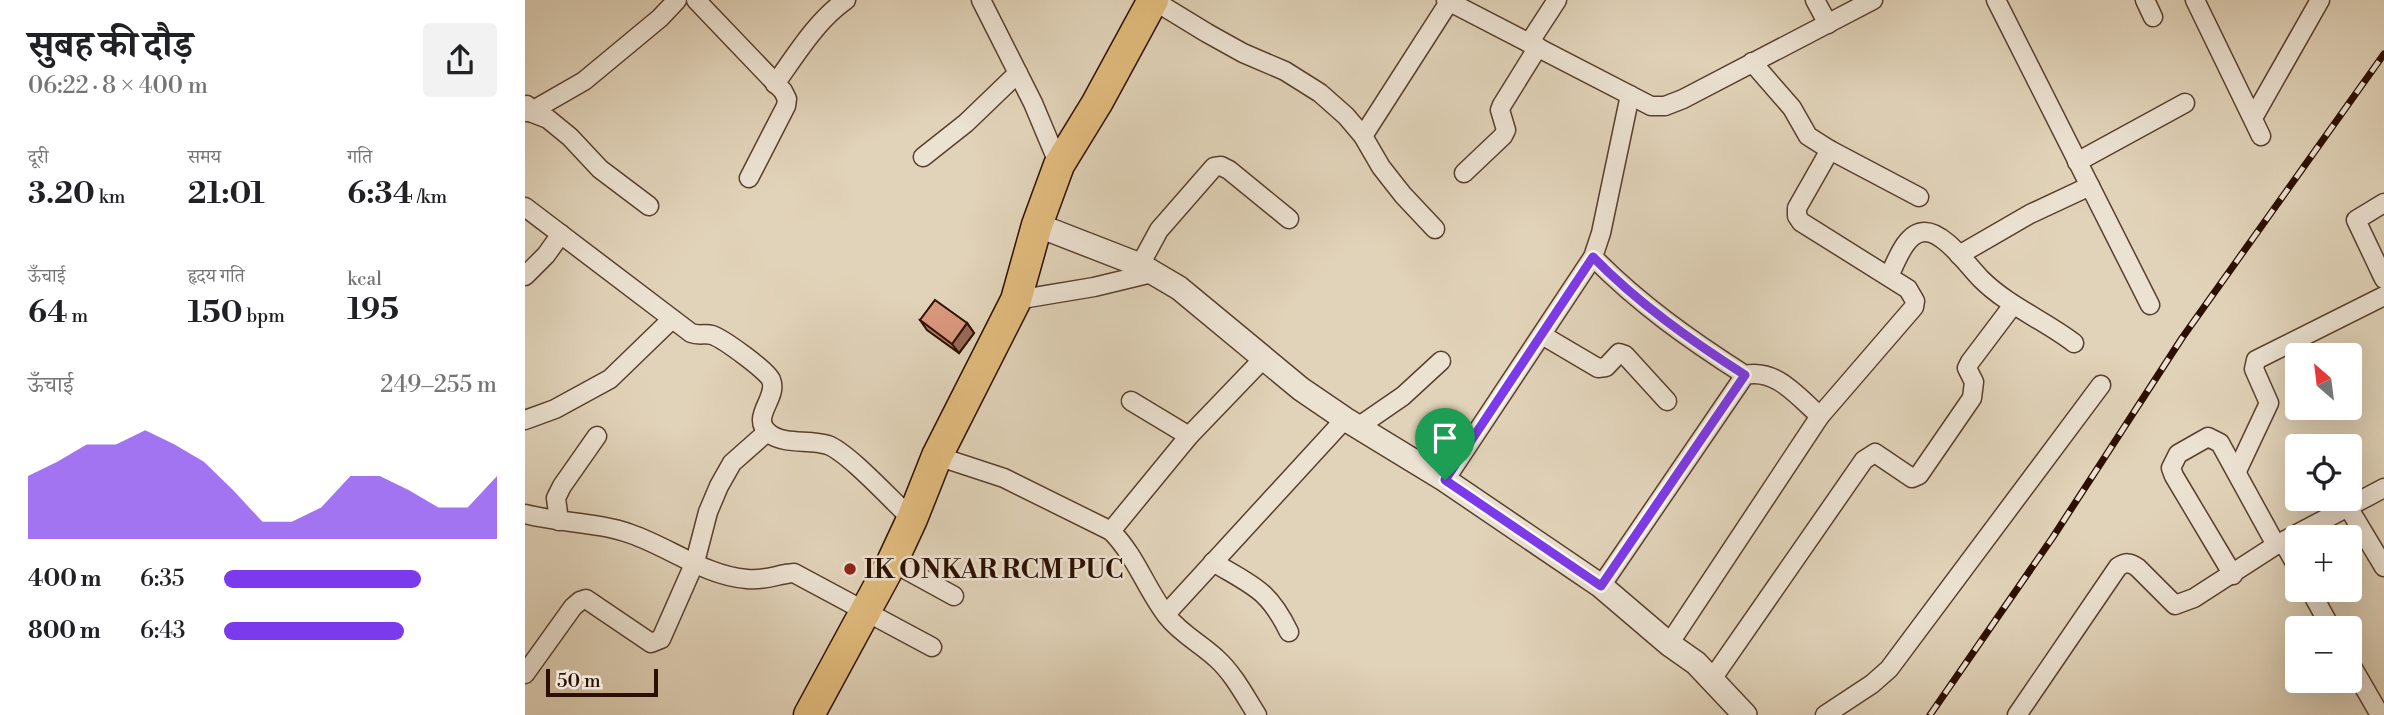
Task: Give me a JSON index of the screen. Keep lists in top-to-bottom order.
{
  "places": ["IK ONKAR RCM PUC"],
  "scale_bar": "50 m",
  "north": "top left",
  "page": {
    "heading": ["सुबह की दौड़", "06:22 · 8 × 400 m"],
    "stats": [
      ["दूरी", "3.20 km"],
      ["समय", "21:01"],
      ["गति", "6:34 /km"],
      ["ऊँचाई", "64 m"],
      ["हृदय गति", "150 bpm"],
      ["kcal", "195"]
    ],
    "map_buttons": ["+", "−"],
    "chart": ["ऊँचाई", "249–255 m"],
    "list": [
      {
        "name": "400 m",
        "note": "6:35"
      },
      {
        "name": "800 m",
        "note": "6:43"
      }
    ],
    "scale": "50 m"
  }
}
